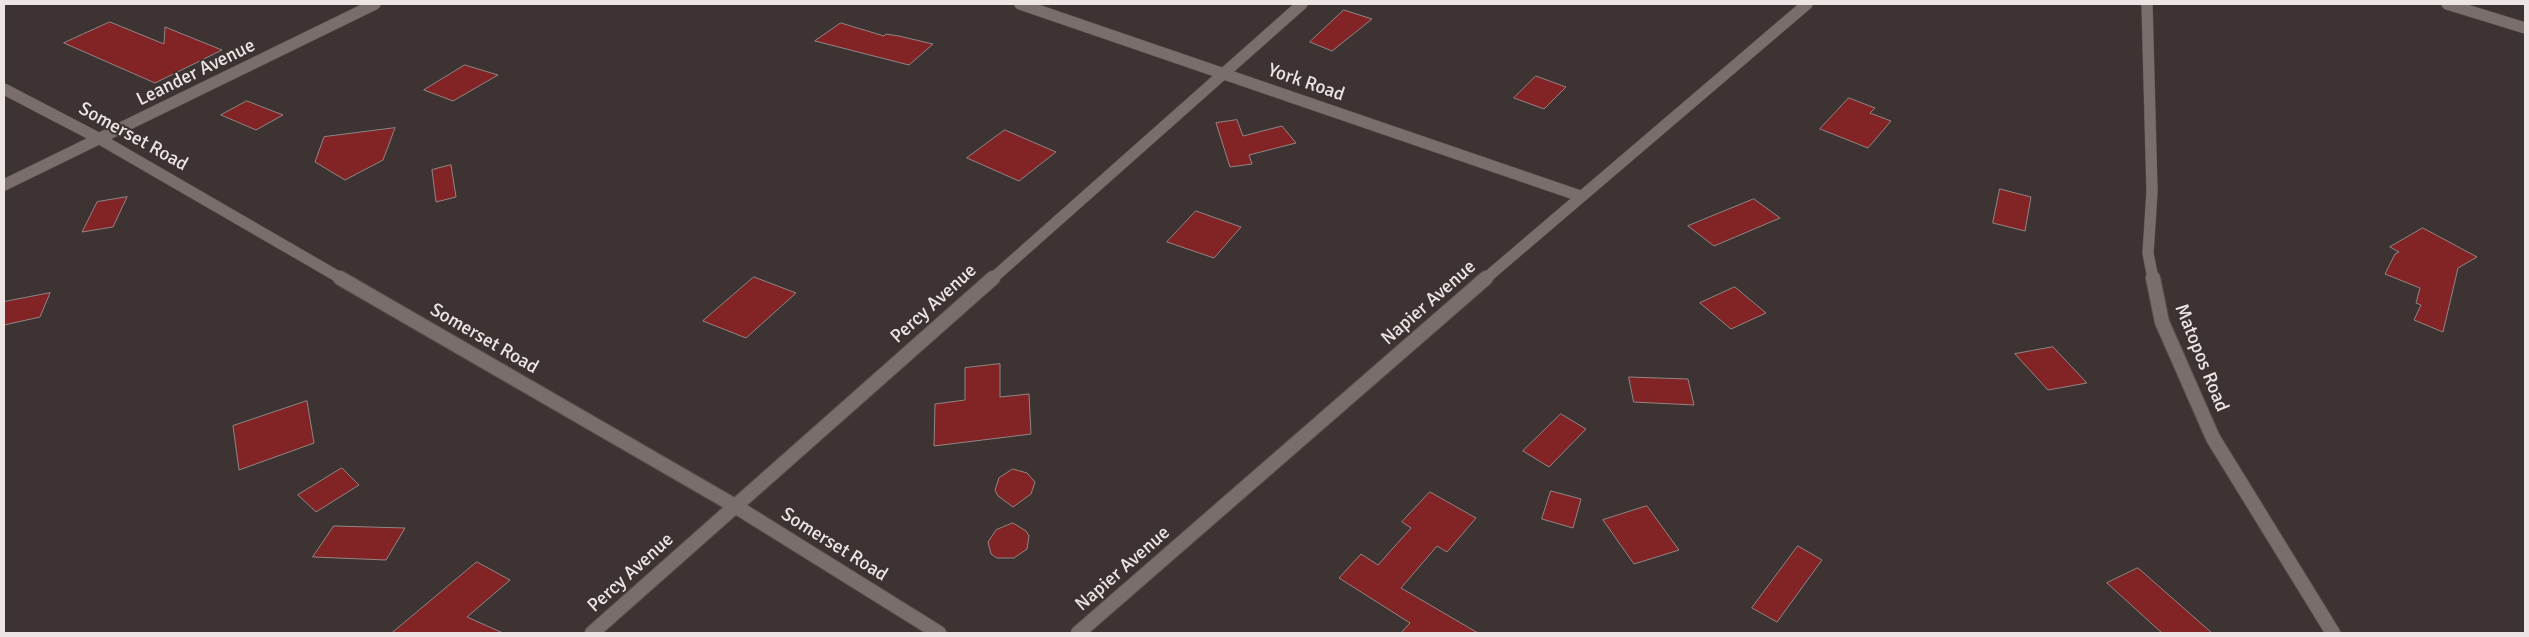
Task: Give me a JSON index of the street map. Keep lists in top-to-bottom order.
{
  "streets": {
    "street": [
      "Leander Avenue",
      "York Road",
      "Somerset Road",
      "Napier Avenue",
      "Percy Avenue",
      "Matopos Road"
    ]
  },
  "crossings": [
    ["Leander Avenue", "Somerset Road"],
    ["York Road", "Napier Avenue"],
    ["York Road", "Percy Avenue"],
    ["Somerset Road", "Percy Avenue"]
  ]
}
